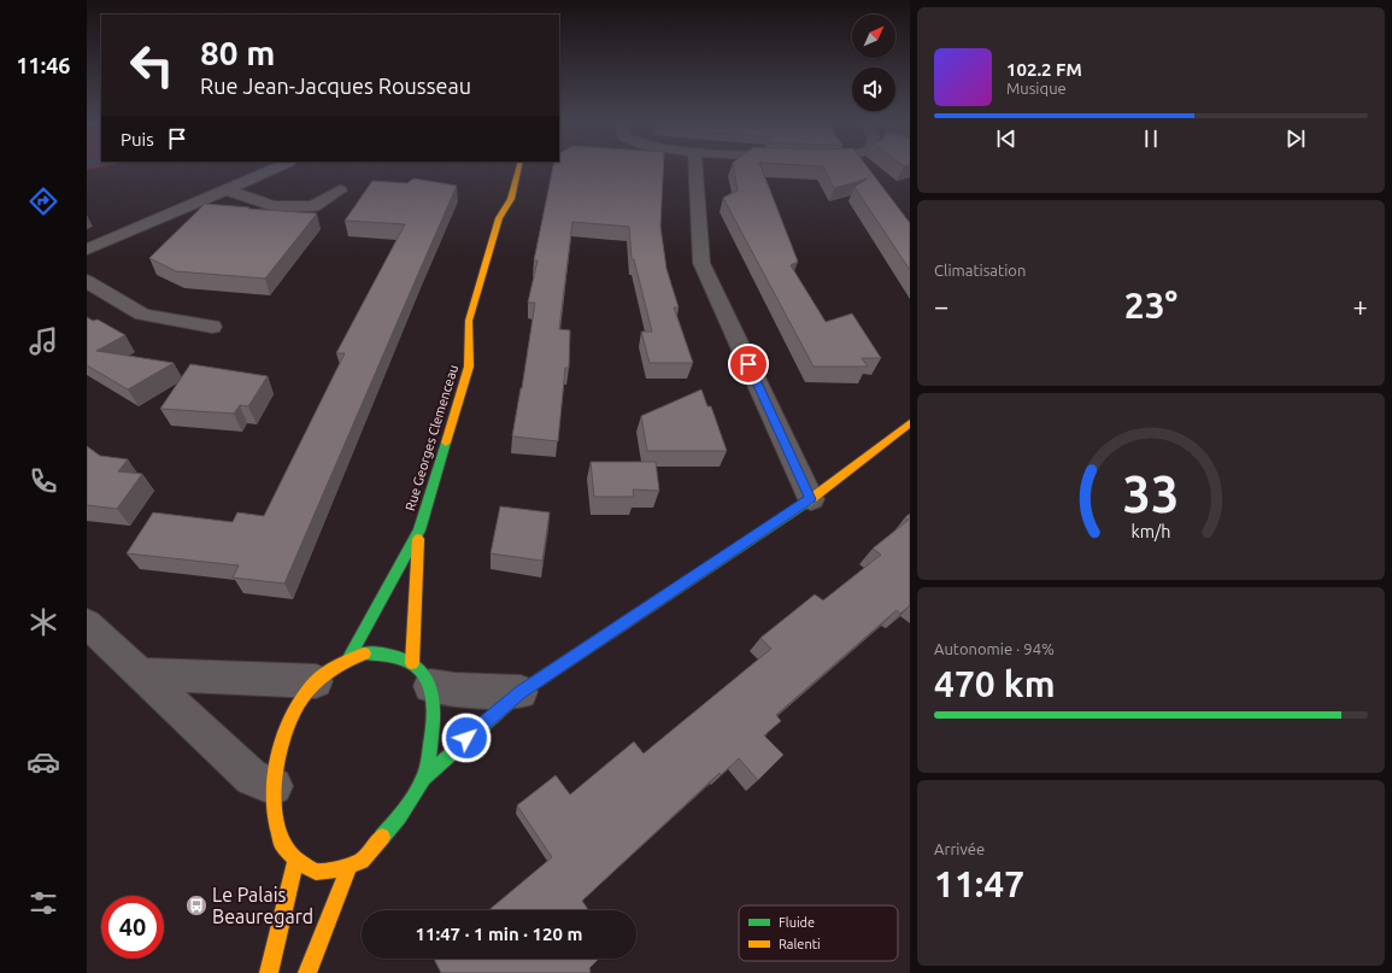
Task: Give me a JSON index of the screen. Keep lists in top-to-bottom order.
{
  "streets": {
    "street": ["Rue Georges Clemenceau"]
  },
  "places": {
    "bus stop": ["Le Palais Beauregard"]
  },
  "legend": ["Fluide", "Ralenti"],
  "north": "top right",
  "page": {
    "tabs": "11:46",
    "turn": ["80 m", "Rue Jean-Jacques Rousseau"],
    "song": ["102.2 FM", "Musique"],
    "then": "Puis",
    "tile": [
      "Climatisation",
      ["Autonomie · 94%", "470 km"],
      ["Arrivée", "11:47"]
    ],
    "heat": ["−", "23°", "+"],
    "limit": "40",
    "trip": "11:47 · 1 min · 120 m",
    "gauge": ["33", "km/h"]
  }
}
